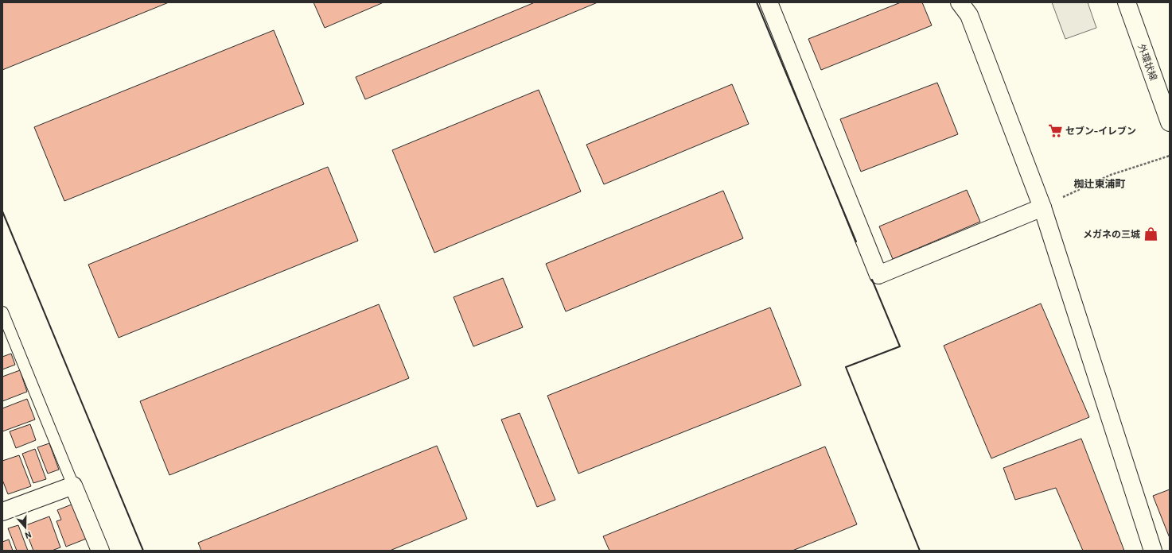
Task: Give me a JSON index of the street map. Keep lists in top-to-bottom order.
{
  "streets": {
    "street": ["外環状線"]
  },
  "districts": ["椥辻東浦町"],
  "places": {
    "supermarket": ["セブン-イレブン"],
    "shop": ["メガネの三城"]
  },
  "north": "bottom"
}
